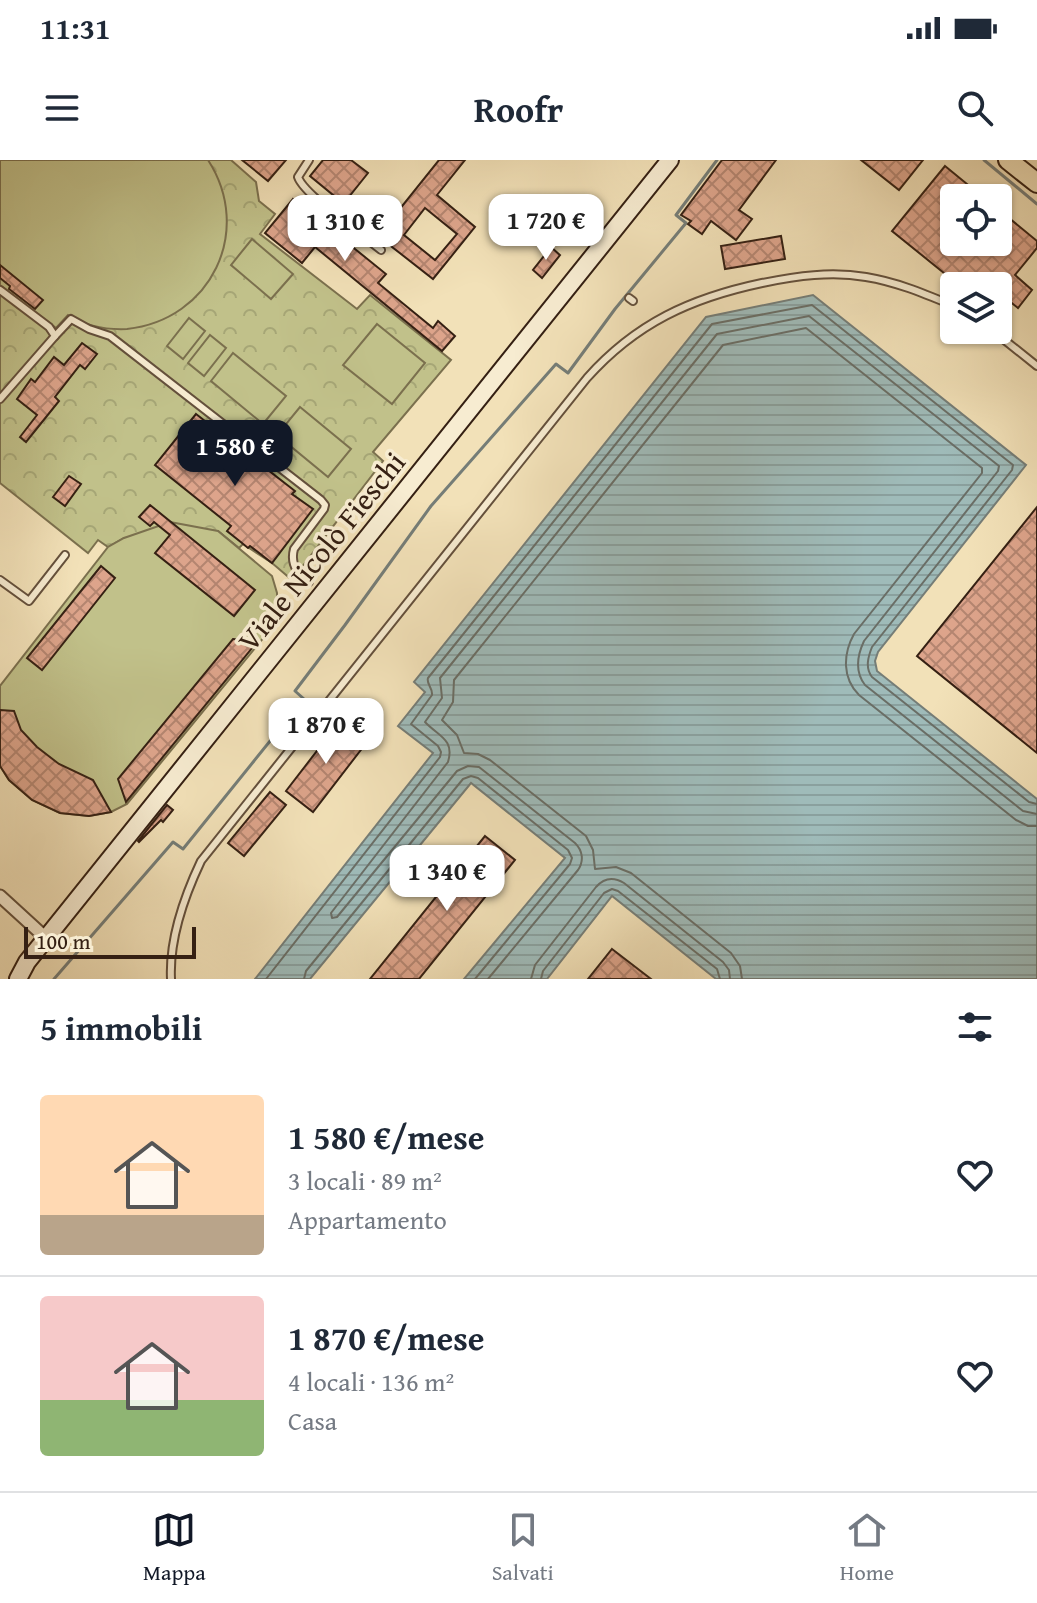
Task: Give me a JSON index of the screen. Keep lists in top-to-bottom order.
{
  "streets": {
    "main road": ["Viale Nicolò Fieschi"]
  },
  "scale_bar": "100 m",
  "page": {
    "status": "11:31",
    "header": "Roofr",
    "price": [
      "1 720 €",
      "1 310 €",
      "1 580 €",
      "1 870 €",
      "1 340 €"
    ],
    "scale": "100 m",
    "heading": "5 immobili",
    "list": [
      {
        "name": "1 580 €/mese",
        "note": "3 locali · 89 m² · Appartamento"
      },
      {
        "name": "1 870 €/mese",
        "note": "4 locali · 136 m² · Casa"
      }
    ],
    "tabs": ["Mappa", "Salvati", "Home"]
  }
}
